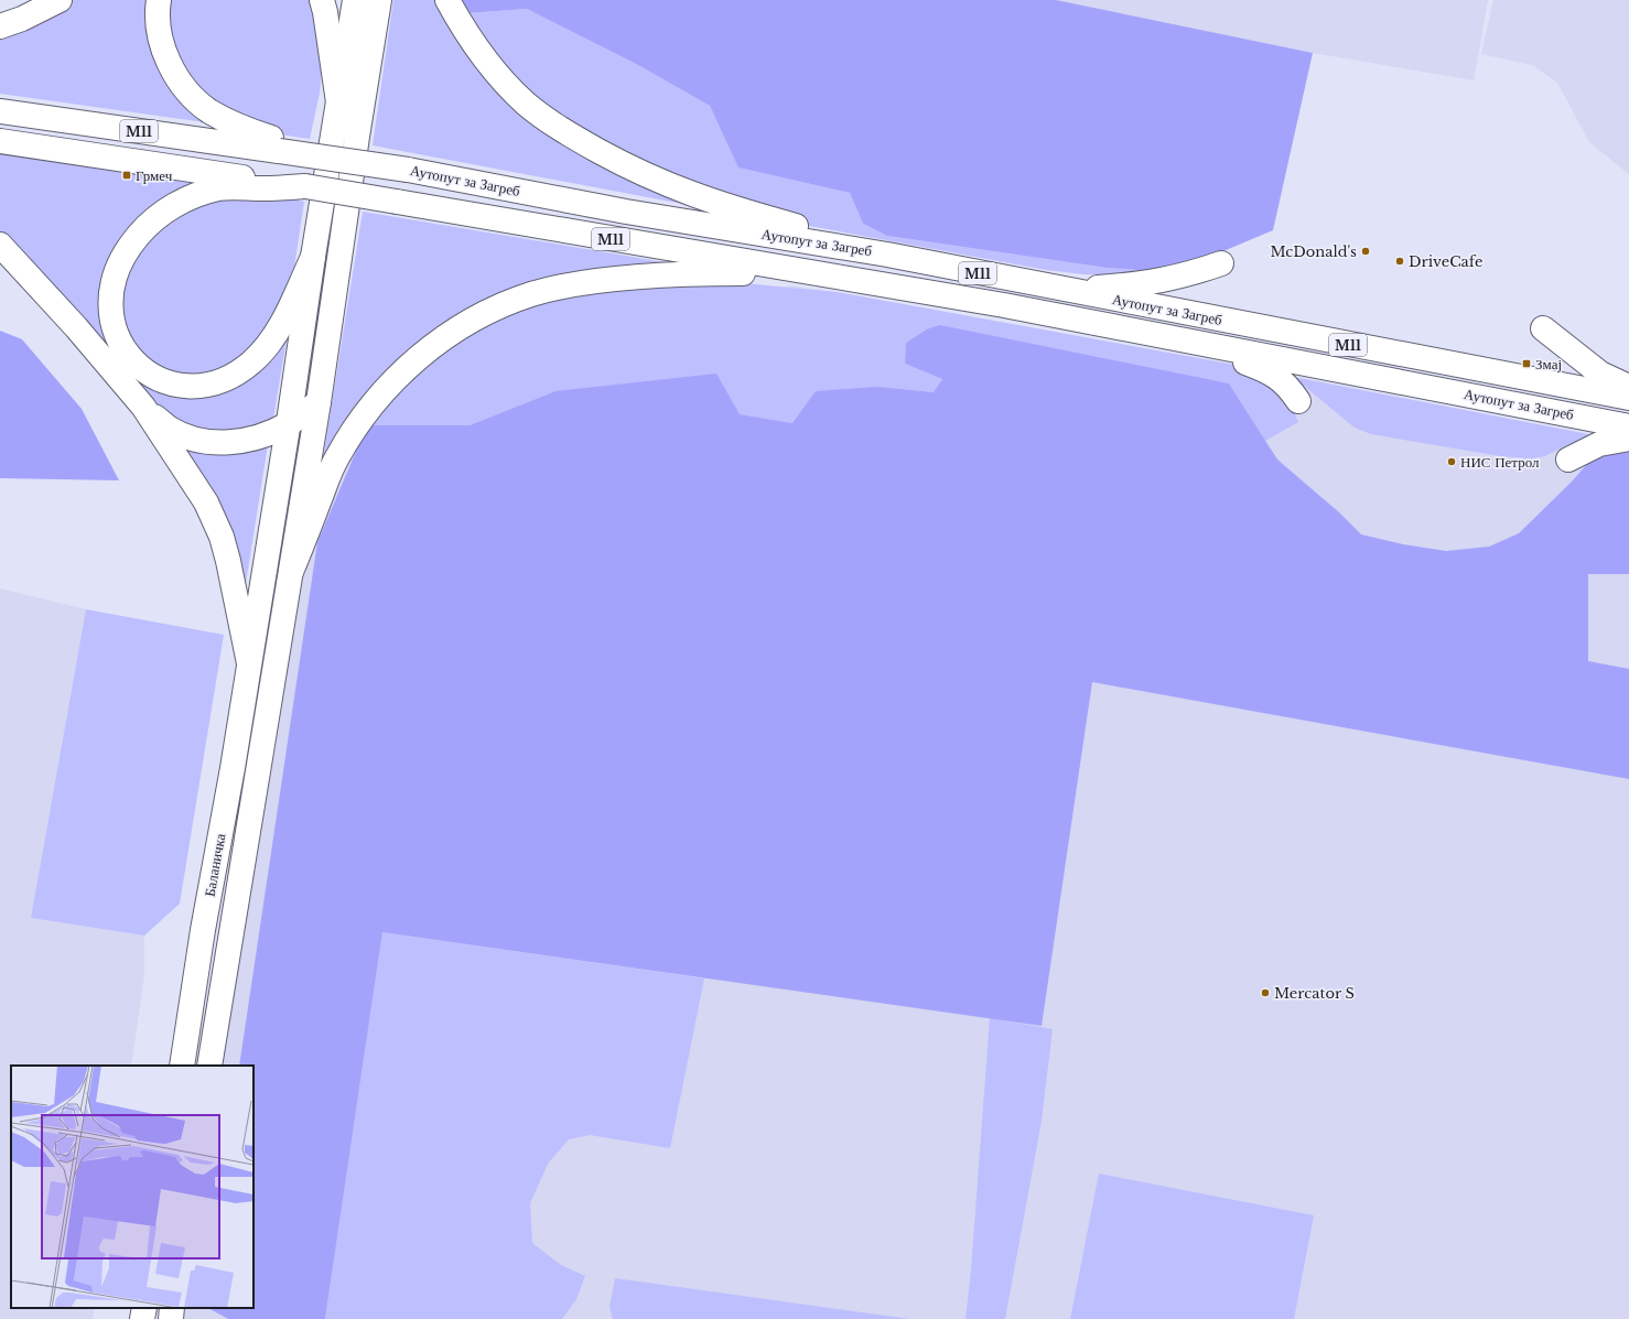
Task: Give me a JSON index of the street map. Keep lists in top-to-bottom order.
{
  "streets": {
    "main road": ["M11", "Аутопут за Загреб", "Баланичка"]
  },
  "crossings": [
    ["M11", "Аутопут за Загреб"]
  ],
  "places": {
    "transit": ["Грмеч", "Змај"],
    "other": [
      "McDonald's",
      "DriveCafe",
      "НИС Петрол",
      "Mercator S"
    ]
  }
}
